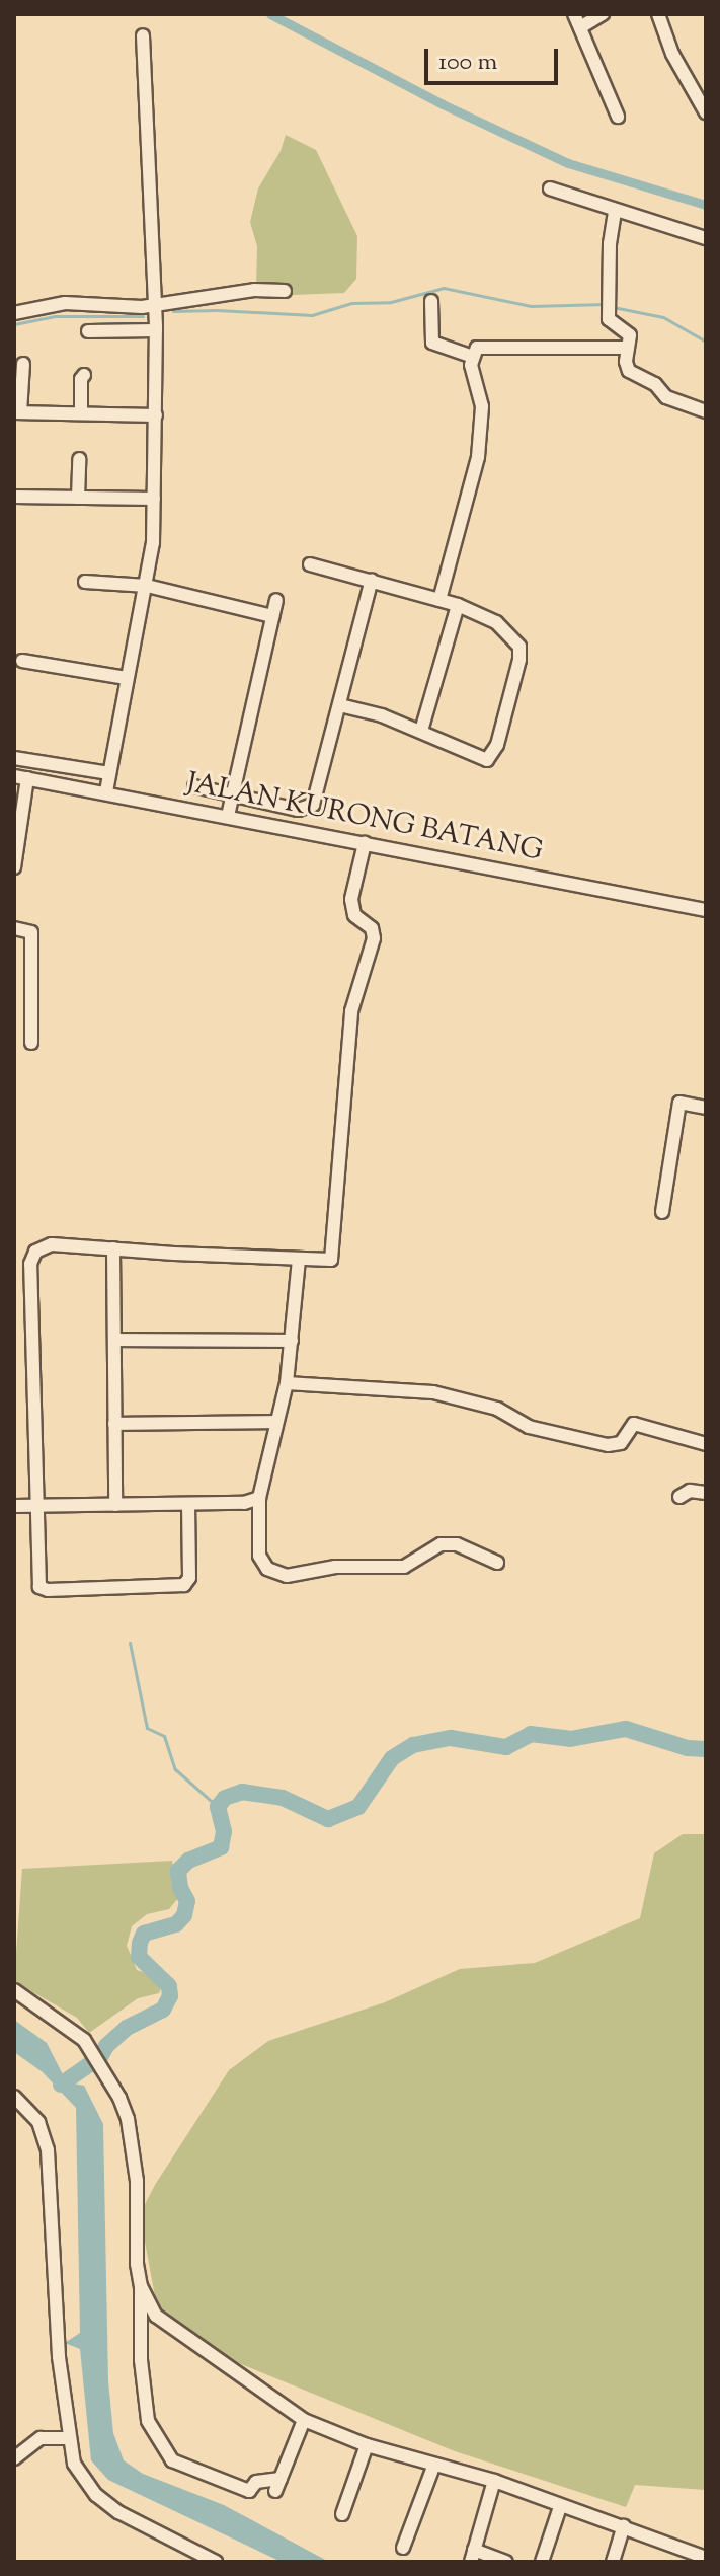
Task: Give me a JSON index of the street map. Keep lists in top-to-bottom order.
{
  "streets": {
    "street": ["JALAN KURONG BATANG"]
  },
  "scale_bar": "100 m"
}
